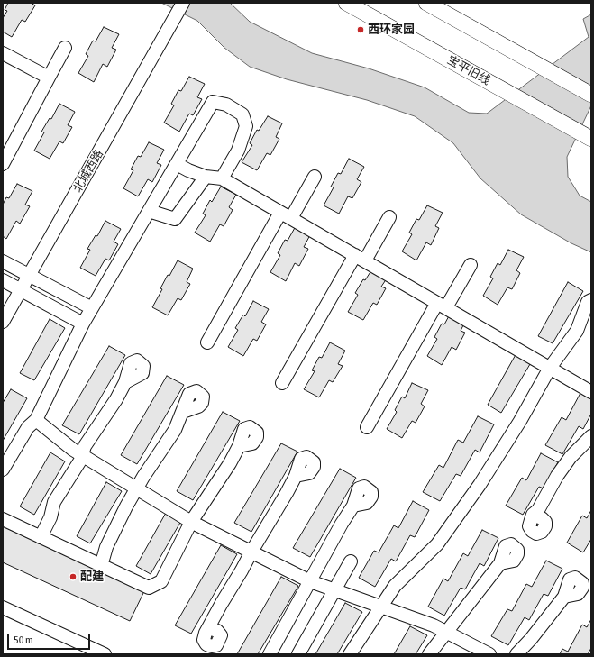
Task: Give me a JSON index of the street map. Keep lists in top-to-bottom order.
{
  "streets": {
    "main road": ["宝平旧线"],
    "street": ["北城西路"]
  },
  "places": ["西环家园", "配建"],
  "scale_bar": "50 m"
}
